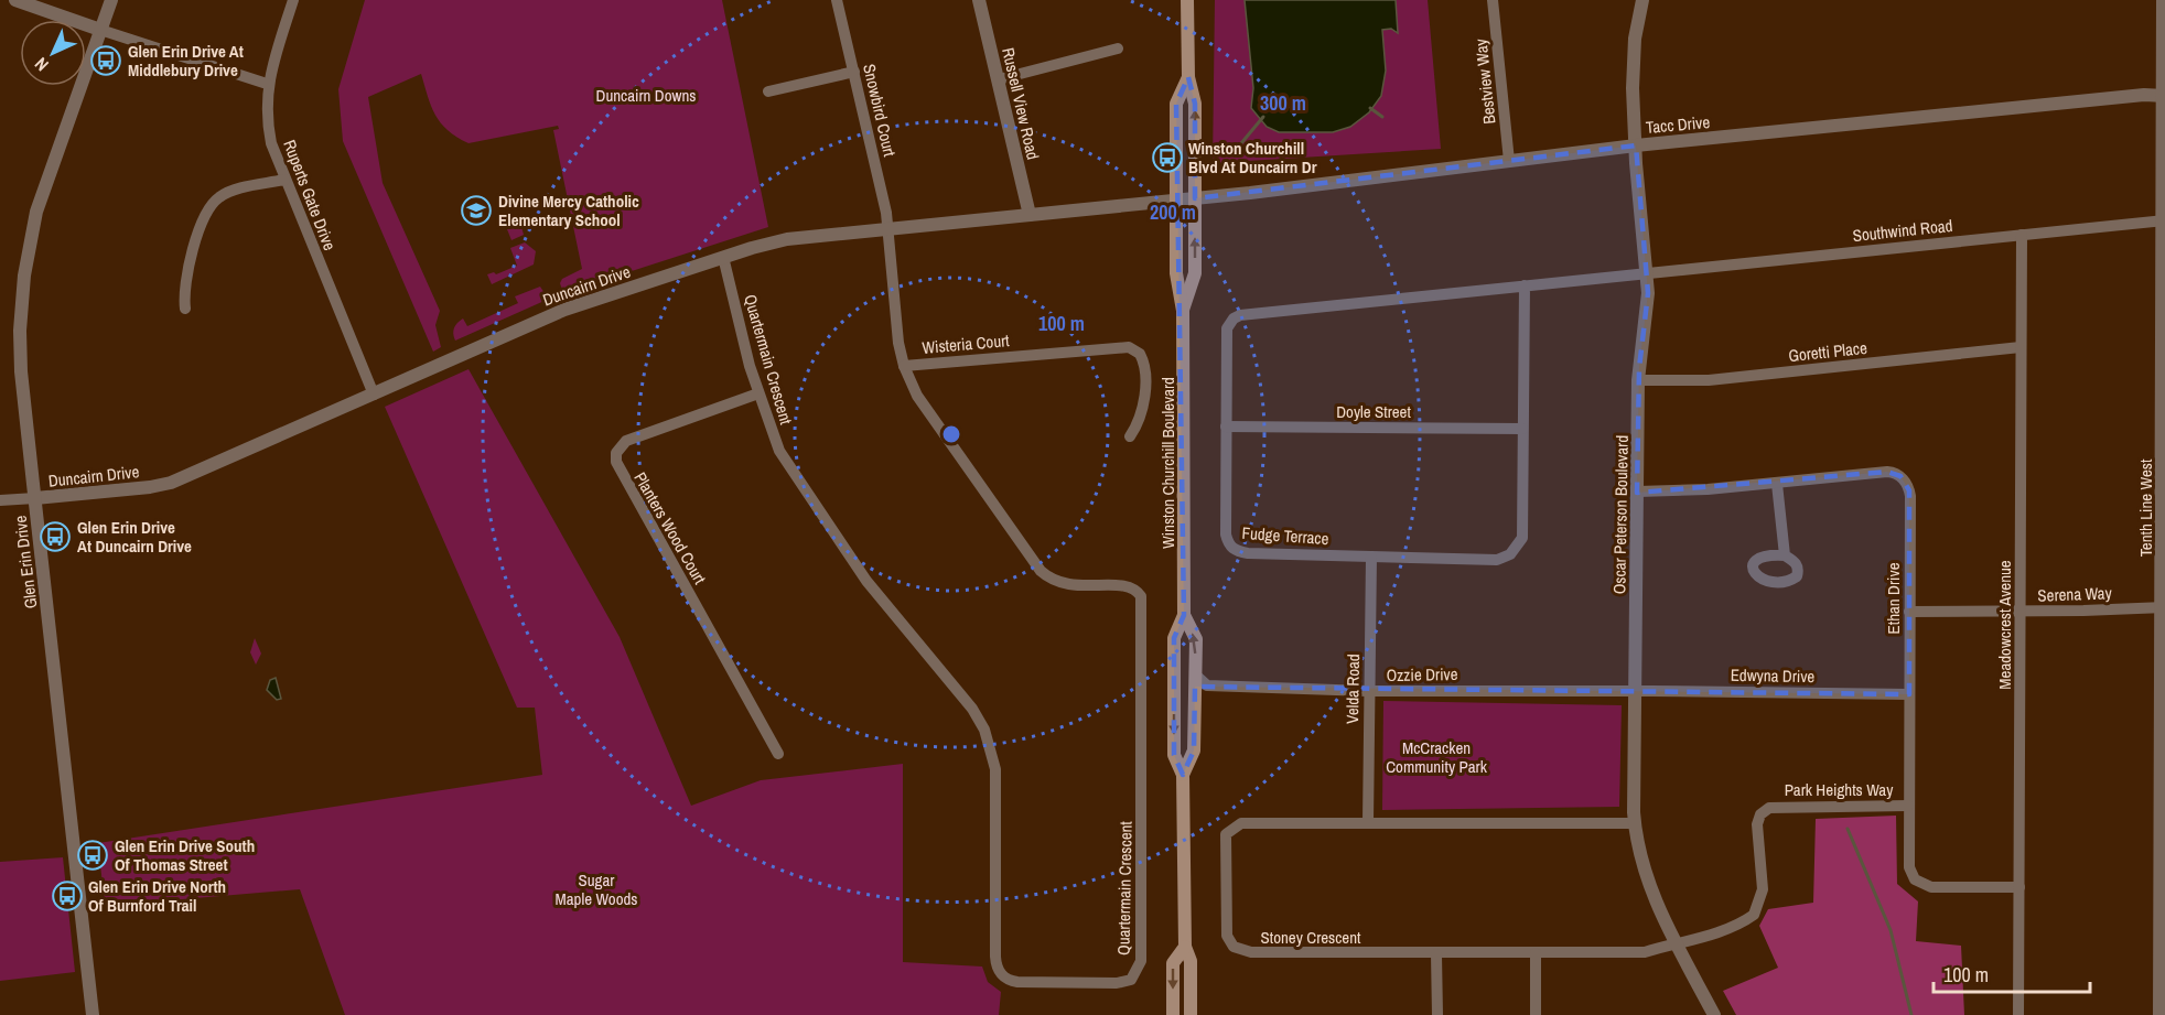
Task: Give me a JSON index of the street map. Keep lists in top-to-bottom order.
{
  "streets": {
    "main road": ["Winston Churchill Boulevard"],
    "street": [
      "Bestview Way",
      "Russell View Road",
      "Snowbird Court",
      "Tacc Drive",
      "Ruperts Gate Drive",
      "Southwind Road",
      "Duncairn Drive",
      "Wisteria Court",
      "Goretti Place",
      "Quartermain Crescent",
      "Doyle Street",
      "Tenth Line West",
      "Oscar Peterson Boulevard",
      "Planters Wood Court",
      "Fudge Terrace",
      "Glen Erin Drive",
      "Serena Way",
      "Ethan Drive",
      "Meadowcrest Avenue",
      "Ozzie Drive",
      "Edwyna Drive",
      "Velda Road",
      "Park Heights Way",
      "Stoney Crescent"
    ]
  },
  "crossings": [
    ["Bestview Way", "Tacc Drive"],
    ["Russell View Road", "Duncairn Drive"],
    ["Snowbird Court", "Duncairn Drive"],
    ["Snowbird Court", "Quartermain Crescent"],
    ["Tacc Drive", "Duncairn Drive"],
    ["Tacc Drive", "Winston Churchill Boulevard"],
    ["Tacc Drive", "Tenth Line West"],
    ["Tacc Drive", "Oscar Peterson Boulevard"],
    ["Ruperts Gate Drive", "Duncairn Drive"],
    ["Southwind Road", "Tenth Line West"],
    ["Southwind Road", "Oscar Peterson Boulevard"],
    ["Southwind Road", "Fudge Terrace"],
    ["Southwind Road", "Meadowcrest Avenue"],
    ["Duncairn Drive", "Quartermain Crescent"],
    ["Duncairn Drive", "Winston Churchill Boulevard"],
    ["Duncairn Drive", "Glen Erin Drive"],
    ["Wisteria Court", "Quartermain Crescent"],
    ["Goretti Place", "Oscar Peterson Boulevard"],
    ["Goretti Place", "Meadowcrest Avenue"],
    ["Quartermain Crescent", "Planters Wood Court"],
    ["Doyle Street", "Fudge Terrace"],
    ["Tenth Line West", "Serena Way"],
    ["Oscar Peterson Boulevard", "Fudge Terrace"],
    ["Oscar Peterson Boulevard", "Ethan Drive"],
    ["Oscar Peterson Boulevard", "Ozzie Drive"],
    ["Oscar Peterson Boulevard", "Edwyna Drive"],
    ["Oscar Peterson Boulevard", "Park Heights Way"],
    ["Oscar Peterson Boulevard", "Stoney Crescent"],
    ["Fudge Terrace", "Velda Road"],
    ["Serena Way", "Ethan Drive"],
    ["Serena Way", "Meadowcrest Avenue"],
    ["Ethan Drive", "Meadowcrest Avenue"],
    ["Ethan Drive", "Edwyna Drive"],
    ["Ethan Drive", "Park Heights Way"],
    ["Ozzie Drive", "Edwyna Drive"],
    ["Ozzie Drive", "Velda Road"],
    ["Velda Road", "Stoney Crescent"],
    ["Park Heights Way", "Stoney Crescent"]
  ],
  "parks": ["Duncairn Downs", "McCracken Community Park", "Sugar Maple Woods"],
  "places": {
    "bus stop": [
      "Glen Erin Drive At Middlebury Drive",
      "Winston Churchill Blvd At Duncairn Dr",
      "Glen Erin Drive At Duncairn Drive",
      "Glen Erin Drive South Of Thomas Street",
      "Glen Erin Drive North Of Burnford Trail"
    ],
    "school or university": ["Divine Mercy Catholic Elementary School"]
  },
  "scale_bar": "100 m",
  "north": "bottom left",
  "rings": ["300 m", "200 m", "100 m"]
}
